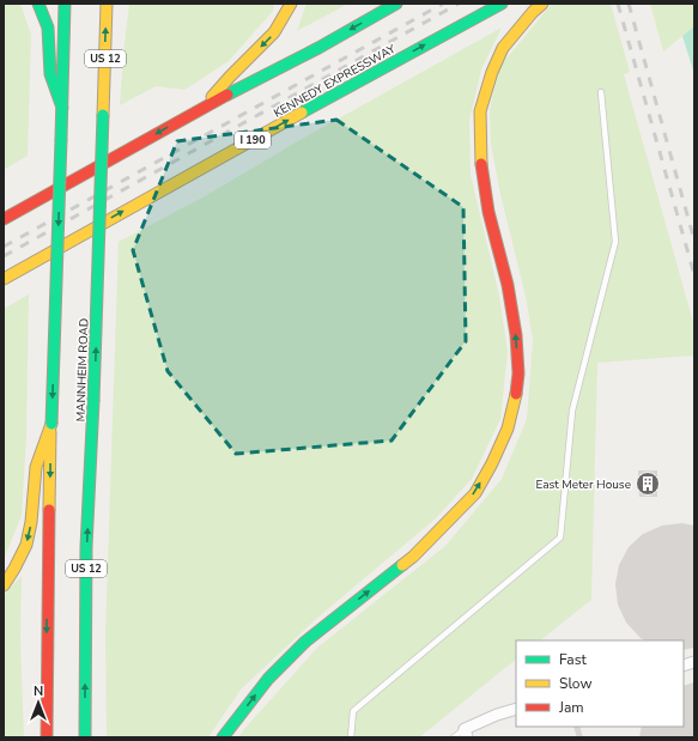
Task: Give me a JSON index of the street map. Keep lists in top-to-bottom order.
{
  "streets": {
    "main road": [
      "US 12",
      "KENNEDY EXPRESSWAY",
      "I 190",
      "MANNHEIM ROAD"
    ]
  },
  "places": {
    "building": ["East Meter House"]
  },
  "legend": ["Fast", "Slow", "Jam"],
  "north": "top"
}
